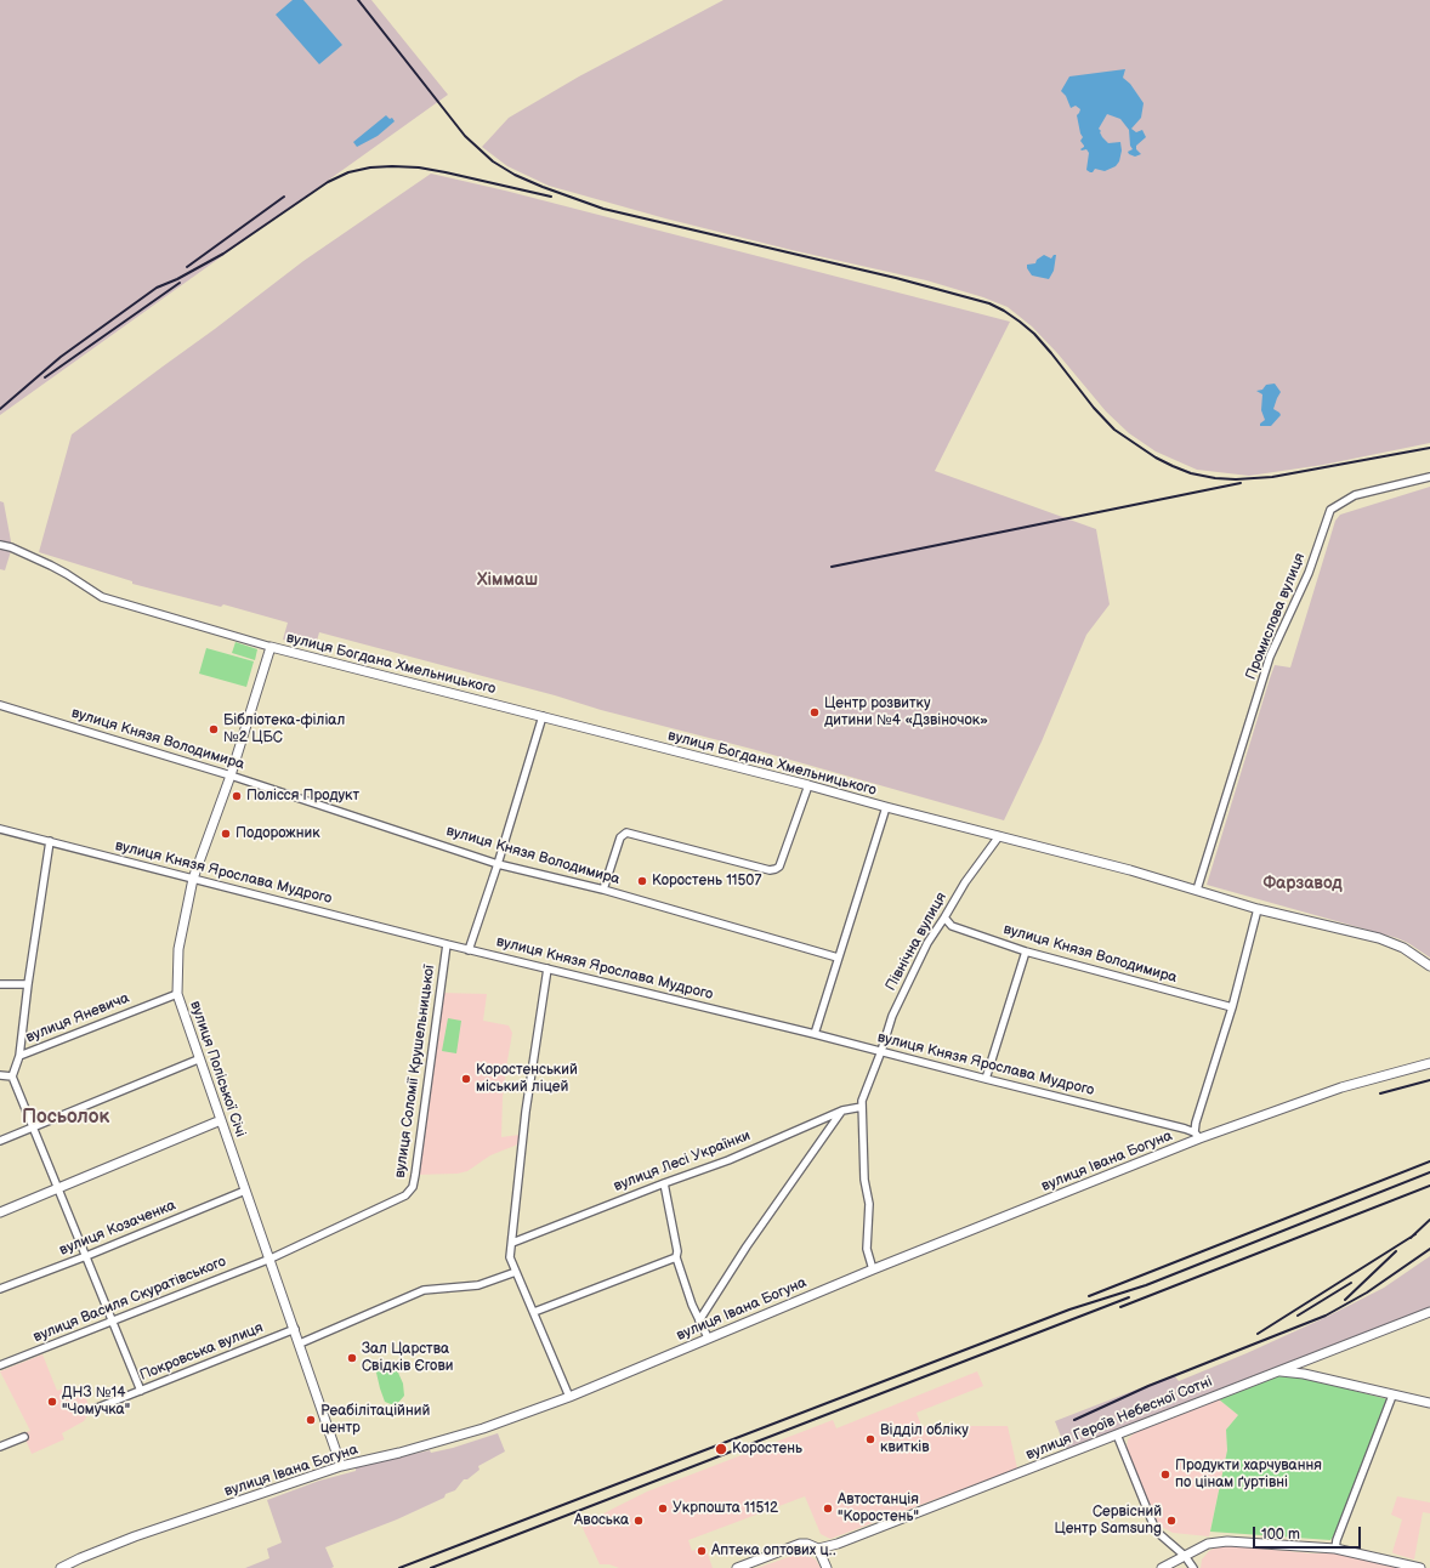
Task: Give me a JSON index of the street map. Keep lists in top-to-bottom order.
{
  "streets": {
    "street": [
      "Промислова вулиця",
      "вулиця Богдана Хмельницького",
      "вулиця Князя Володимира",
      "вулиця Князя Ярослава Мудрого",
      "Північна вулиця",
      "вулиця Яневича",
      "вулиця Поліської Січі",
      "вулиця Соломії Крушельницької",
      "вулиця Лесі Українки",
      "вулиця Івана Богуна",
      "вулиця Козаченка",
      "вулиця Василя Скуратівського",
      "Покровська вулиця",
      "вулиця Героїв Небесної Сотні"
    ]
  },
  "crossings": [
    ["Промислова вулиця", "вулиця Богдана Хмельницького"],
    ["вулиця Богдана Хмельницького", "Північна вулиця"],
    ["вулиця Богдана Хмельницького", "вулиця Поліської Січі"],
    ["вулиця Князя Володимира", "Північна вулиця"],
    ["вулиця Князя Володимира", "вулиця Поліської Січі"],
    ["вулиця Князя Ярослава Мудрого", "Північна вулиця"],
    ["вулиця Князя Ярослава Мудрого", "вулиця Поліської Січі"],
    ["вулиця Князя Ярослава Мудрого", "вулиця Соломії Крушельницької"],
    ["вулиця Князя Ярослава Мудрого", "вулиця Івана Богуна"],
    ["Північна вулиця", "вулиця Лесі Українки"],
    ["Північна вулиця", "вулиця Івана Богуна"],
    ["вулиця Яневича", "вулиця Поліської Січі"],
    ["вулиця Поліської Січі", "вулиця Соломії Крушельницької"],
    ["вулиця Поліської Січі", "вулиця Івана Богуна"],
    ["вулиця Поліської Січі", "вулиця Козаченка"],
    ["вулиця Поліської Січі", "вулиця Василя Скуратівського"],
    ["вулиця Поліської Січі", "Покровська вулиця"],
    ["вулиця Соломії Крушельницької", "вулиця Василя Скуратівського"]
  ],
  "districts": ["Хіммаш", "Фарзавод", "Посьолок"],
  "places": [
    "Центр розвитку дитини №4 «Дзвіночок»",
    "Бібліотека-філіал №2 ЦБС",
    "Полісся Продукт",
    "Подорожник",
    "Коростень 11507",
    "Коростенський міський ліцей",
    "Зал Царства Свідків Єгови",
    "ДНЗ №14 \"Чомучка\"",
    "Реабілітаційний центр",
    "Відділ обліку квитків",
    "Коростень",
    "Продукти харчування по цінам ґуртівні",
    "Укрпошта 11512",
    "Автостанція \"Коростень\"",
    "Авоська",
    "Сервісний Центр Samsung",
    "Аптека оптових ц‥"
  ],
  "scale_bar": "100 m"
}
